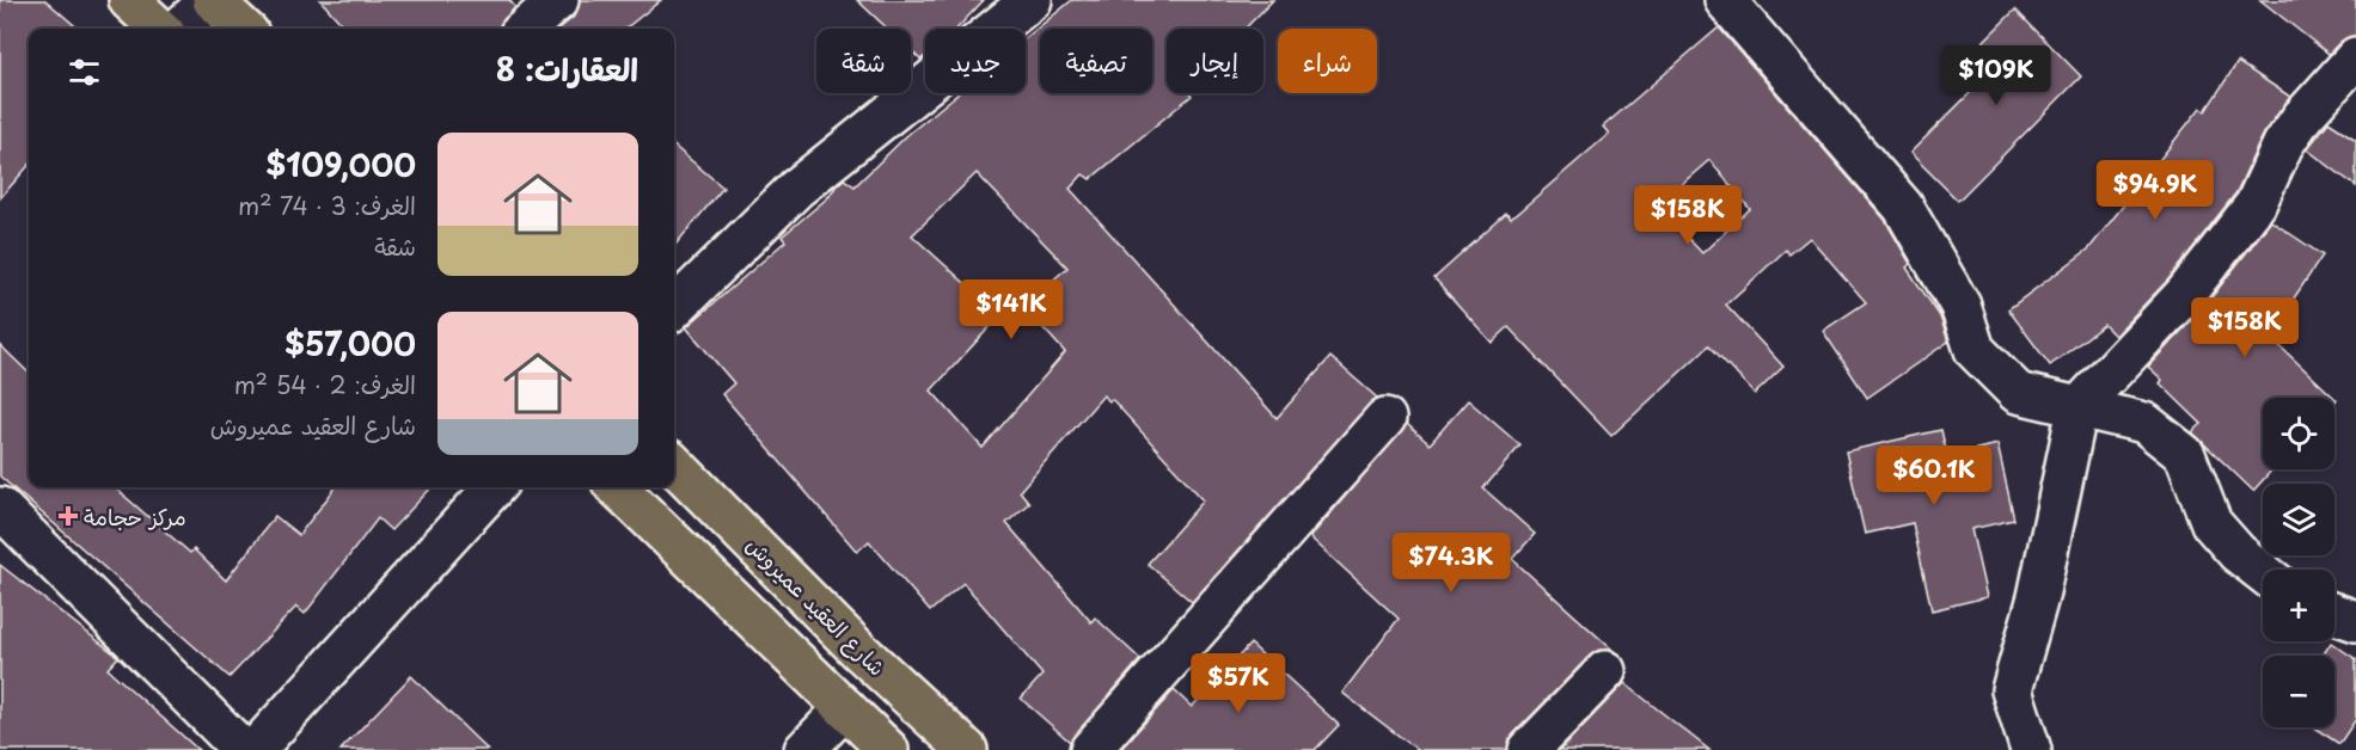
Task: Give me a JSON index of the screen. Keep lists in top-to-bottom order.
{
  "streets": {
    "main road": ["شارع العقيد عميروش"]
  },
  "places": {
    "health": ["مركز حجامة"]
  },
  "page": {
    "chip": [
      "شراء",
      "إيجار",
      "تصفية",
      "جديد",
      "شقة"
    ],
    "heading": "العقارات: 8",
    "price": [
      "$109K",
      "$94.9K",
      "$158K",
      "$141K",
      "$158K",
      "$60.1K",
      "$74.3K",
      "$57K"
    ],
    "list": [
      {
        "name": "$109,000",
        "note": "الغرف: 3 · 74 m² · شقة"
      },
      {
        "name": "$57,000",
        "note": "الغرف: 2 · 54 m² · شارع العقيد عميروش"
      }
    ],
    "map_buttons": ["+", "−"]
  }
}
